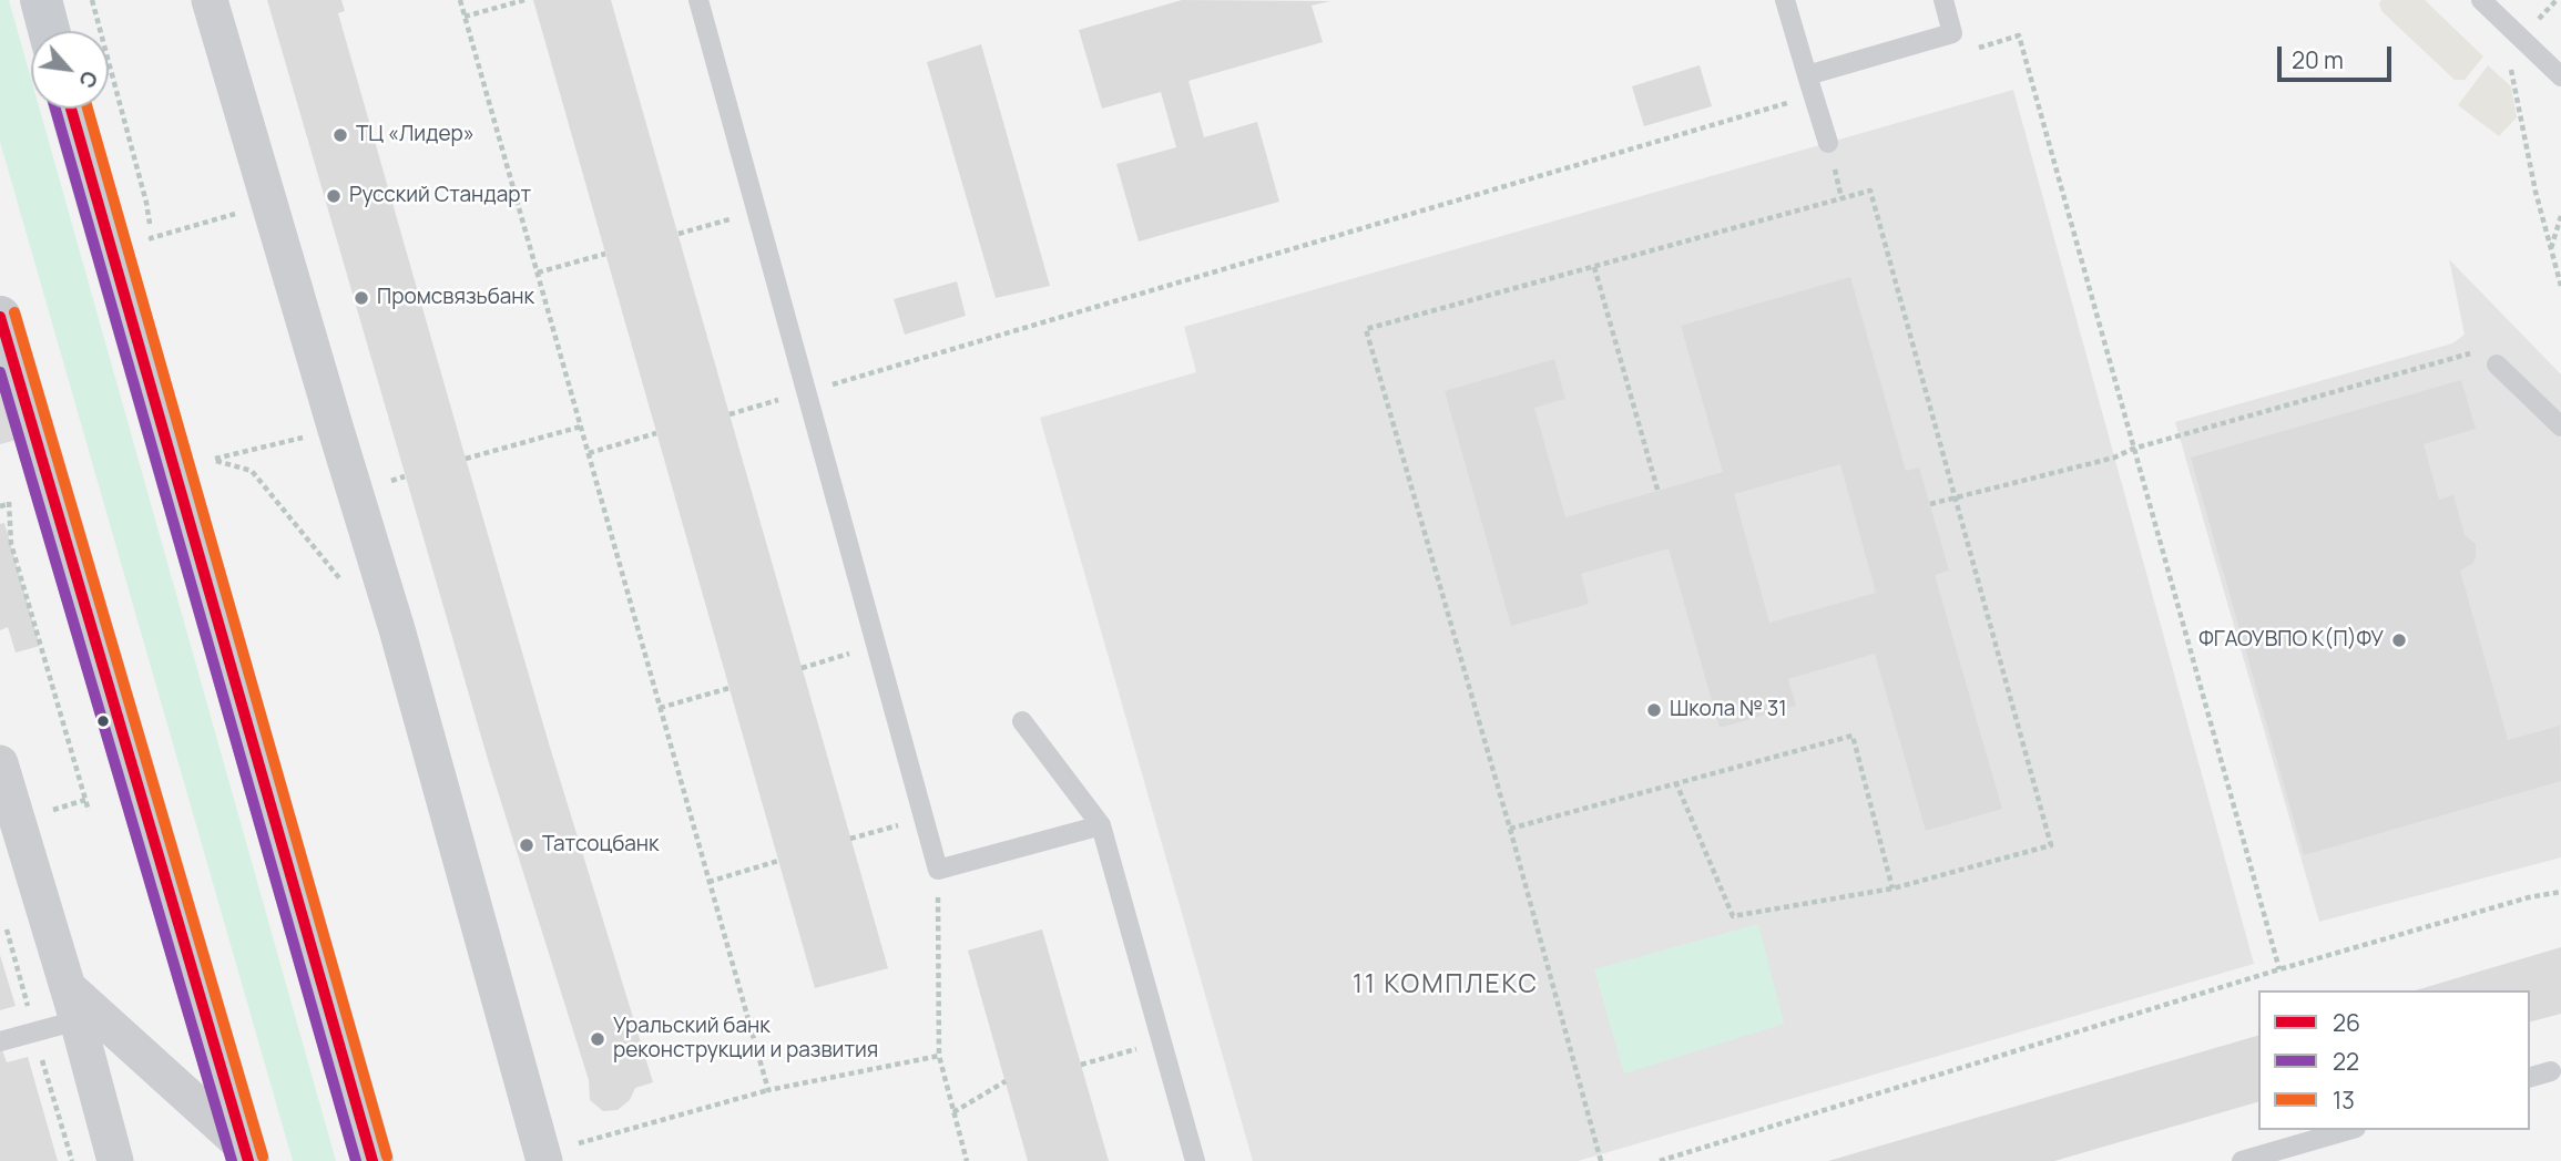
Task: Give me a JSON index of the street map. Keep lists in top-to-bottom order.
{
  "districts": ["11 КОМПЛЕКС"],
  "places": [
    "ТЦ «Лидер»",
    "Русский Стандарт",
    "Промсвязьбанк",
    "ФГАОУВПО К(П)ФУ",
    "Школа № 31",
    "Татсоцбанк",
    "Уральский банк реконструкции и развития"
  ],
  "lines": ["transit line 26", "transit line 22", "transit line 13"],
  "legend": ["26", "22", "13"],
  "scale_bar": "20 m",
  "north": "bottom right"
}
